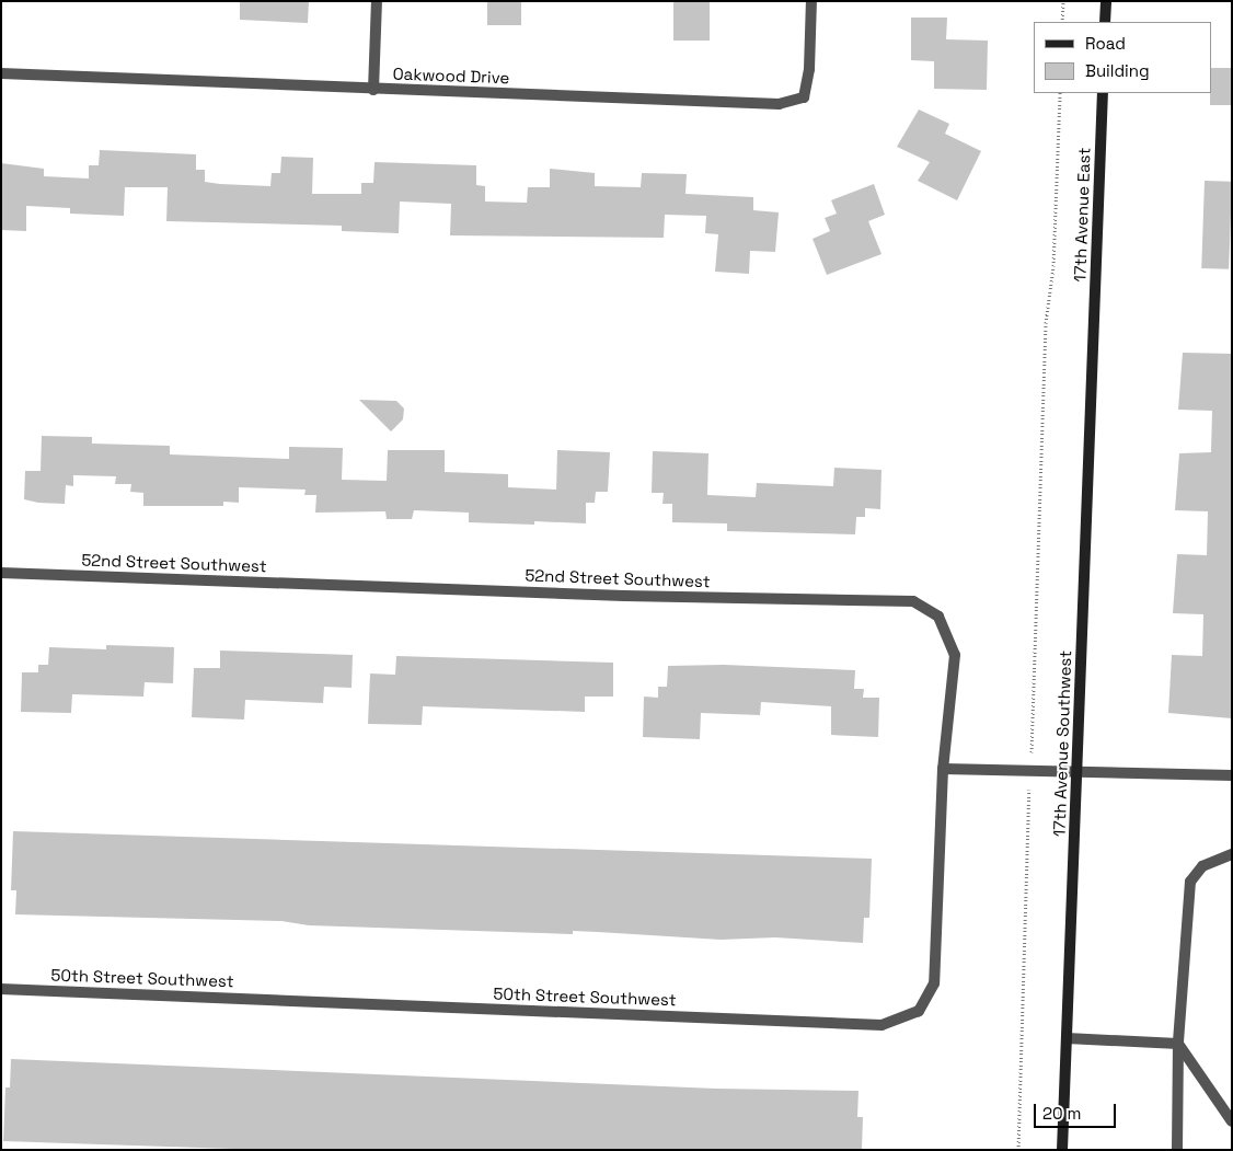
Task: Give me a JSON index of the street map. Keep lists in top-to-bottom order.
{
  "streets": {
    "street": [
      "Oakwood Drive",
      "17th Avenue East",
      "52nd Street Southwest",
      "17th Avenue Southwest",
      "50th Street Southwest"
    ]
  },
  "crossings": [
    ["17th Avenue East", "17th Avenue Southwest"],
    ["52nd Street Southwest", "50th Street Southwest"]
  ],
  "legend": ["Road", "Building"],
  "scale_bar": "20 m"
}
